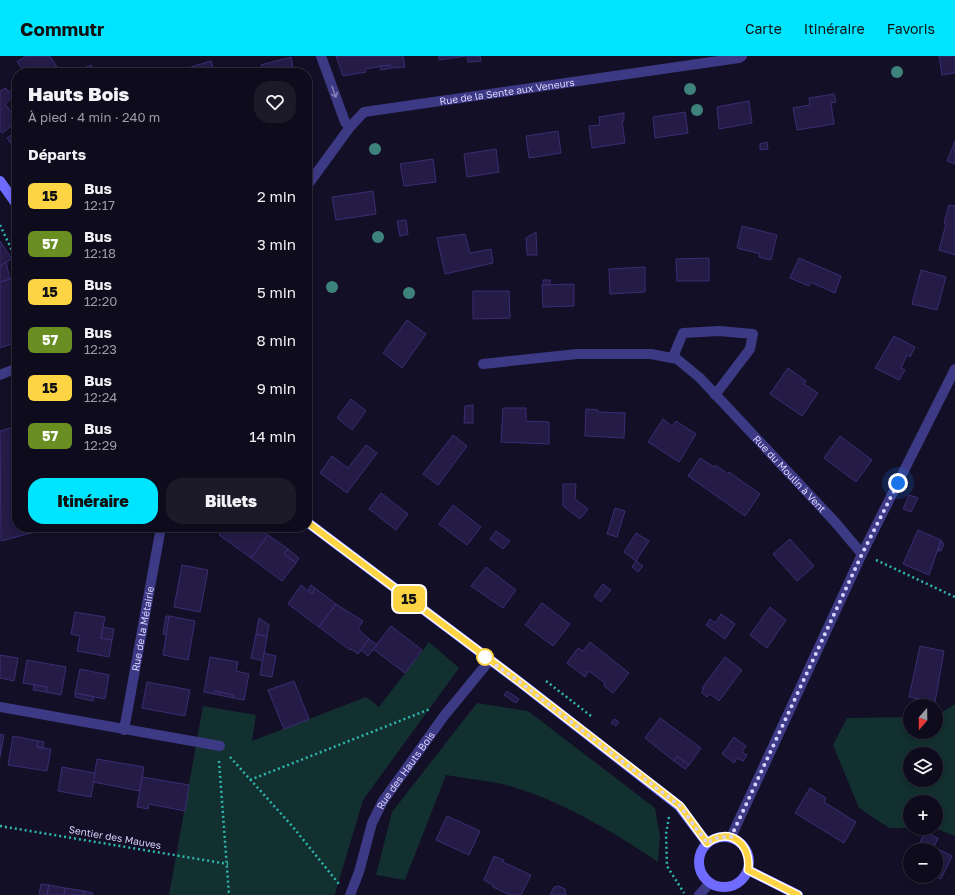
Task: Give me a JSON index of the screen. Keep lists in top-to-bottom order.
{
  "streets": {
    "street": [
      "Rue de la Sente aux Veneurs",
      "Rue du Moulin à Vent",
      "Rue de la Métairie",
      "Rue des Hauts Bois"
    ],
    "path": ["Sentier des Mauves"]
  },
  "lines": ["bus line 15"],
  "north": "bottom",
  "page": {
    "header": "Commutr",
    "nav": ["Carte", "Itinéraire", "Favoris"],
    "on_map": "15",
    "heading": [
      ["Hauts Bois", "À pied · 4 min · 240 m"],
      "Départs"
    ],
    "list": [
      {
        "mark": "15",
        "name": "Bus",
        "note": "12:17",
        "value": "2 min"
      },
      {
        "mark": "57",
        "name": "Bus",
        "note": "12:18",
        "value": "3 min"
      },
      {
        "mark": "15",
        "name": "Bus",
        "note": "12:20",
        "value": "5 min"
      },
      {
        "mark": "57",
        "name": "Bus",
        "note": "12:23",
        "value": "8 min"
      },
      {
        "mark": "15",
        "name": "Bus",
        "note": "12:24",
        "value": "9 min"
      },
      {
        "mark": "57",
        "name": "Bus",
        "note": "12:29",
        "value": "14 min"
      }
    ],
    "buttons": ["Itinéraire", "Billets"],
    "map_buttons": ["+", "−"]
  }
}
